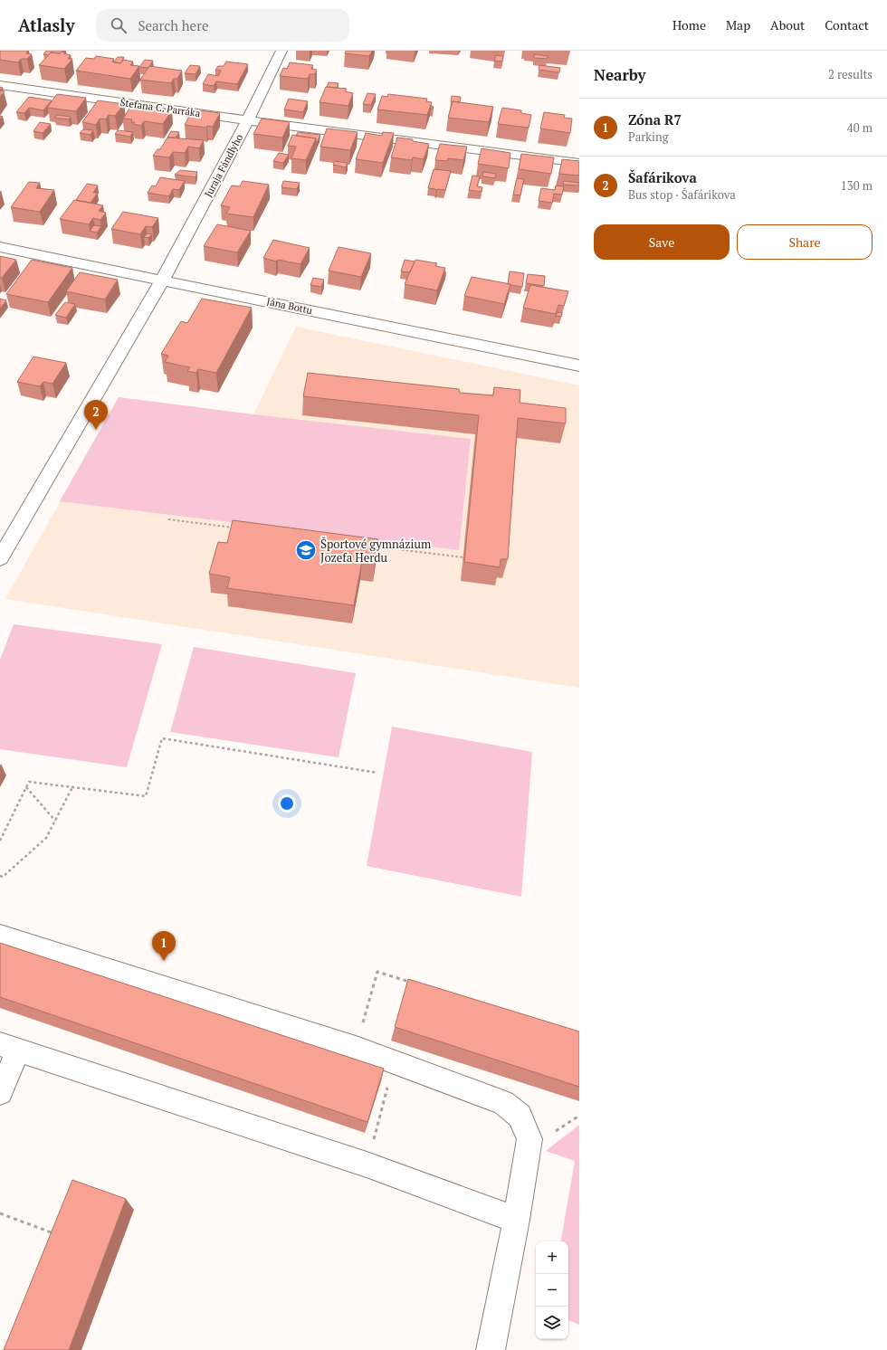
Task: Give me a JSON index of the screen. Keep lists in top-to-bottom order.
{
  "streets": {
    "street": ["Štefana C. Parráka", "Juraja Fándlyho", "Jána Bottu"]
  },
  "crossings": [
    ["Štefana C. Parráka", "Juraja Fándlyho"],
    ["Juraja Fándlyho", "Jána Bottu"]
  ],
  "places": {
    "school or university": ["Športové gymnázium Jozefa Herdu"]
  },
  "page": {
    "header": "Atlasly",
    "search": "Search here",
    "nav": [
      "Home",
      "Map",
      "About",
      "Contact"
    ],
    "heading": ["Nearby", "2 results"],
    "list": [
      {
        "mark": "1",
        "name": "Zóna R7",
        "note": "Parking",
        "value": "40 m"
      },
      {
        "mark": "2",
        "name": "Šafárikova",
        "note": "Bus stop · Šafárikova",
        "value": "130 m"
      }
    ],
    "buttons": ["Save", "Share"],
    "pins": ["2", "1"],
    "map_buttons": ["+", "−"]
  }
}
